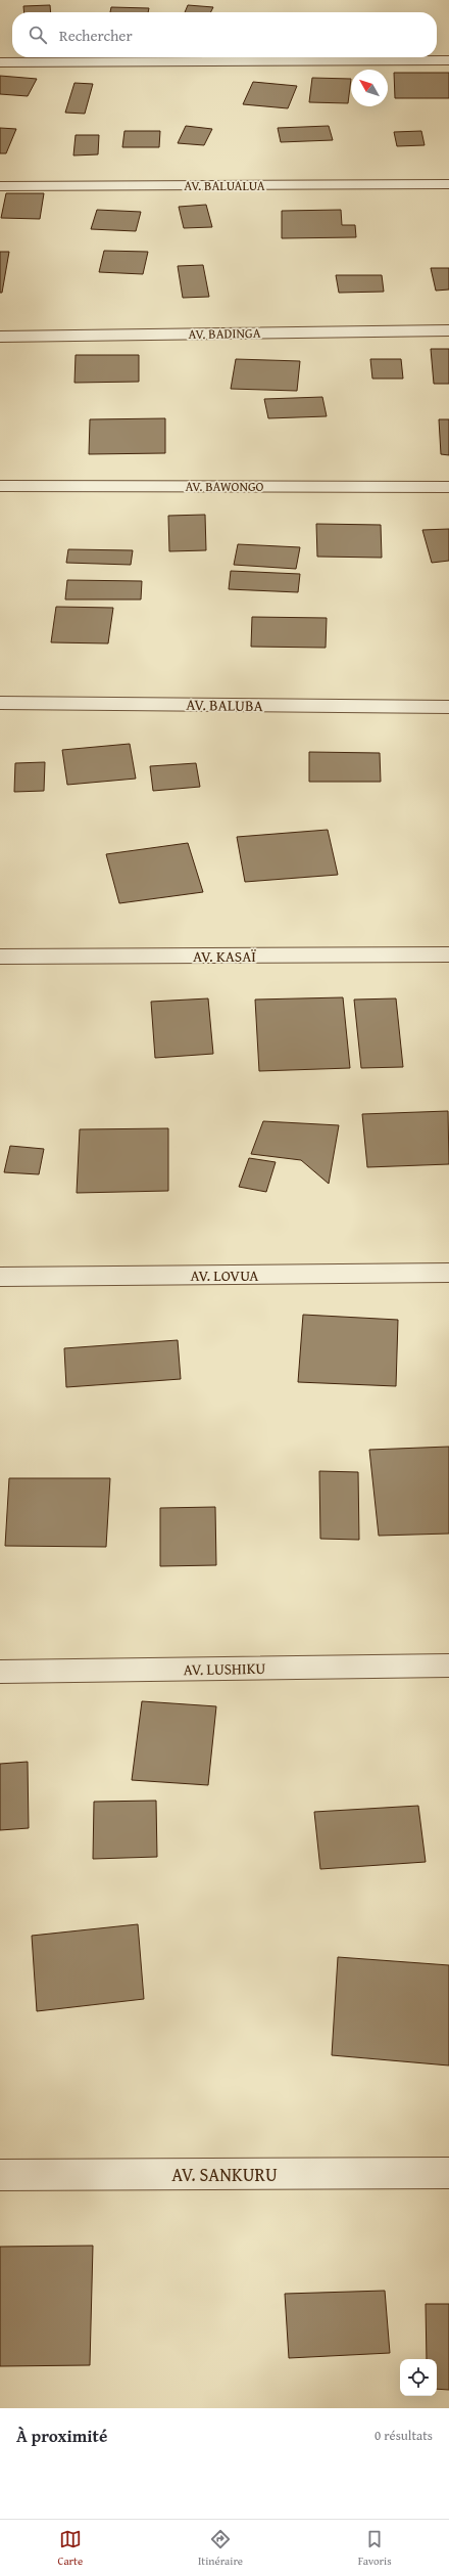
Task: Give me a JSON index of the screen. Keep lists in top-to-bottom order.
{
  "streets": {
    "street": [
      "AV. BALUALUA",
      "AV. BADINGA",
      "AV. BAWONGO",
      "AV. BALUBA",
      "AV. KASAÏ",
      "AV. LOVUA",
      "AV. LUSHIKU",
      "AV. SANKURU"
    ]
  },
  "north": "top left",
  "page": {
    "search": "Rechercher",
    "heading": ["À proximité", "0 résultats"],
    "nav": ["Carte", "Itinéraire", "Favoris"]
  }
}
